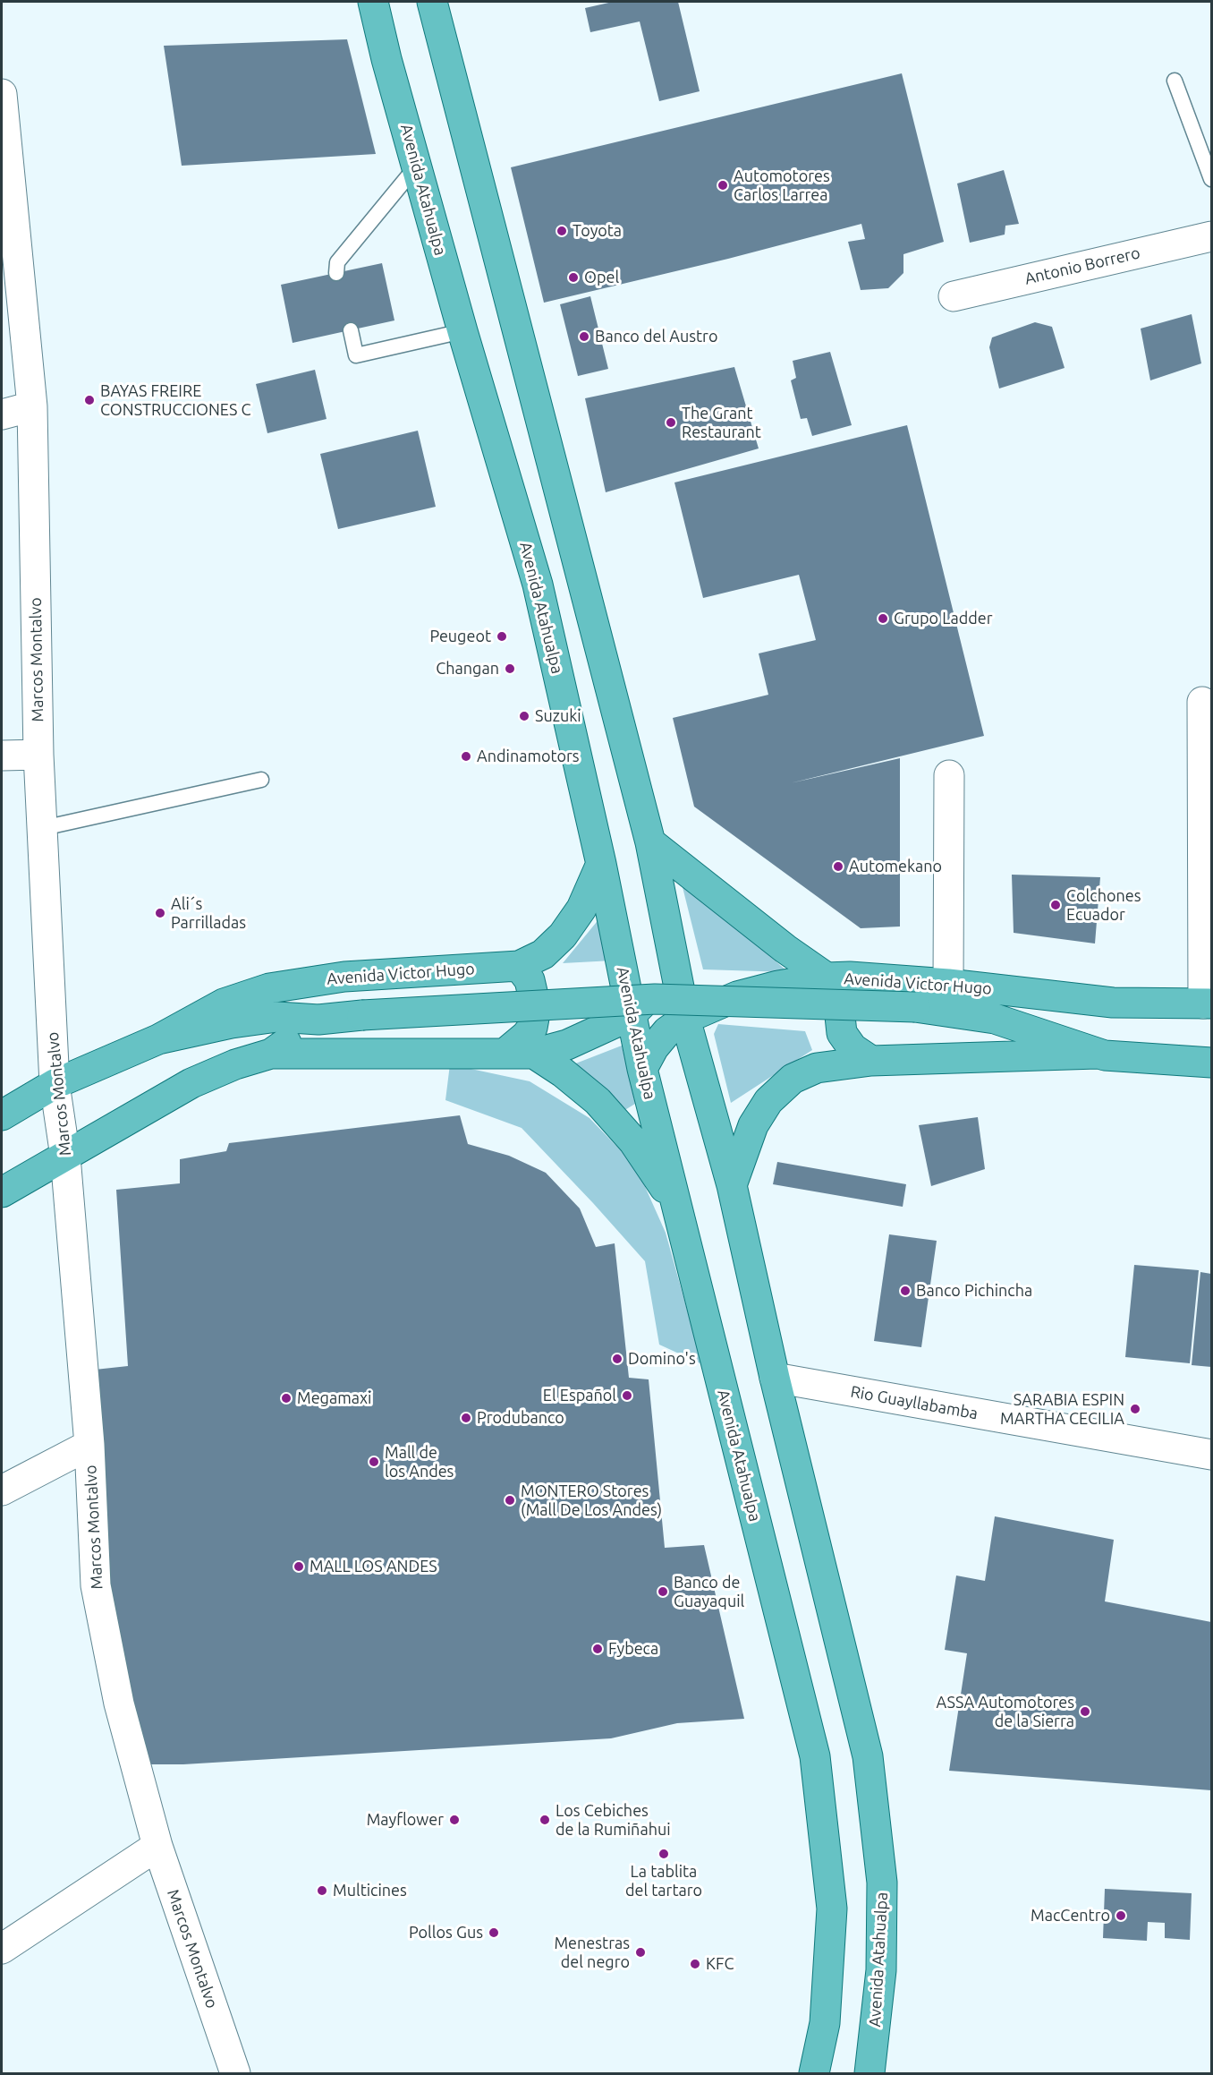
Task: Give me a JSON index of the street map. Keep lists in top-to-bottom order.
{
  "streets": {
    "main road": ["Avenida Atahualpa", "Avenida Victor Hugo"],
    "street": ["Antonio Borrero", "Marcos Montalvo", "Rio Guayllabamba"]
  },
  "crossings": [
    ["Avenida Atahualpa", "Avenida Victor Hugo"],
    ["Avenida Atahualpa", "Rio Guayllabamba"],
    ["Marcos Montalvo", "Avenida Victor Hugo"]
  ],
  "places": [
    "Automotores Carlos Larrea",
    "Toyota",
    "Opel",
    "Banco del Austro",
    "BAYAS FREIRE CONSTRUCCIONES C",
    "The Grant Restaurant",
    "Grupo Ladder",
    "Peugeot",
    "Changan",
    "Suzuki",
    "Andinamotors",
    "Automekano",
    "Colchones Ecuador",
    "Ali´s Parrilladas",
    "Banco Pichincha",
    "Domino's",
    "El Español",
    "Megamaxi",
    "SARABIA ESPIN MARTHA CECILIA",
    "Produbanco",
    "Mall de los Andes",
    "MONTERO Stores (Mall De Los Andes)",
    "MALL LOS ANDES",
    "Banco de Guayaquil",
    "Fybeca",
    "ASSA Automotores de la Sierra",
    "Mayflower",
    "Los Cebiches de la Rumiñahui",
    "La tablita del tartaro",
    "Multicines",
    "MacCentro",
    "Pollos Gus",
    "Menestras del negro",
    "KFC"
  ]
}
